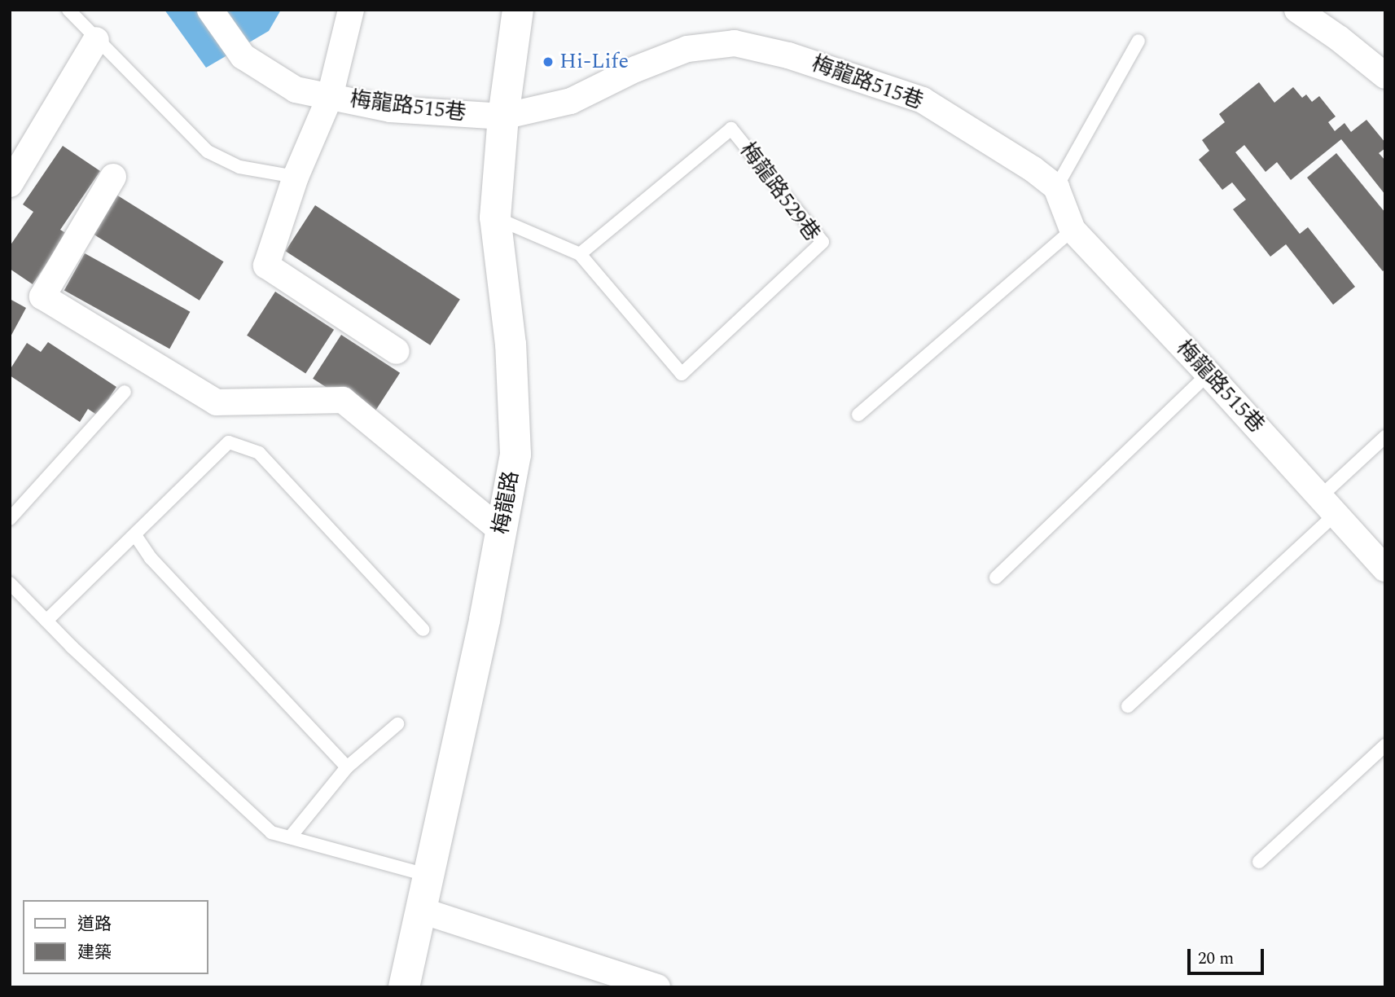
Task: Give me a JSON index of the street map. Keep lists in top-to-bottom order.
{
  "streets": {
    "street": ["梅龍路515巷", "梅龍路"],
    "lane": ["梅龍路529巷"]
  },
  "crossings": [
    ["梅龍路515巷", "梅龍路"],
    ["梅龍路529巷", "梅龍路"]
  ],
  "places": ["Hi-Life"],
  "legend": ["道路", "建築"],
  "scale_bar": "20 m"
}
